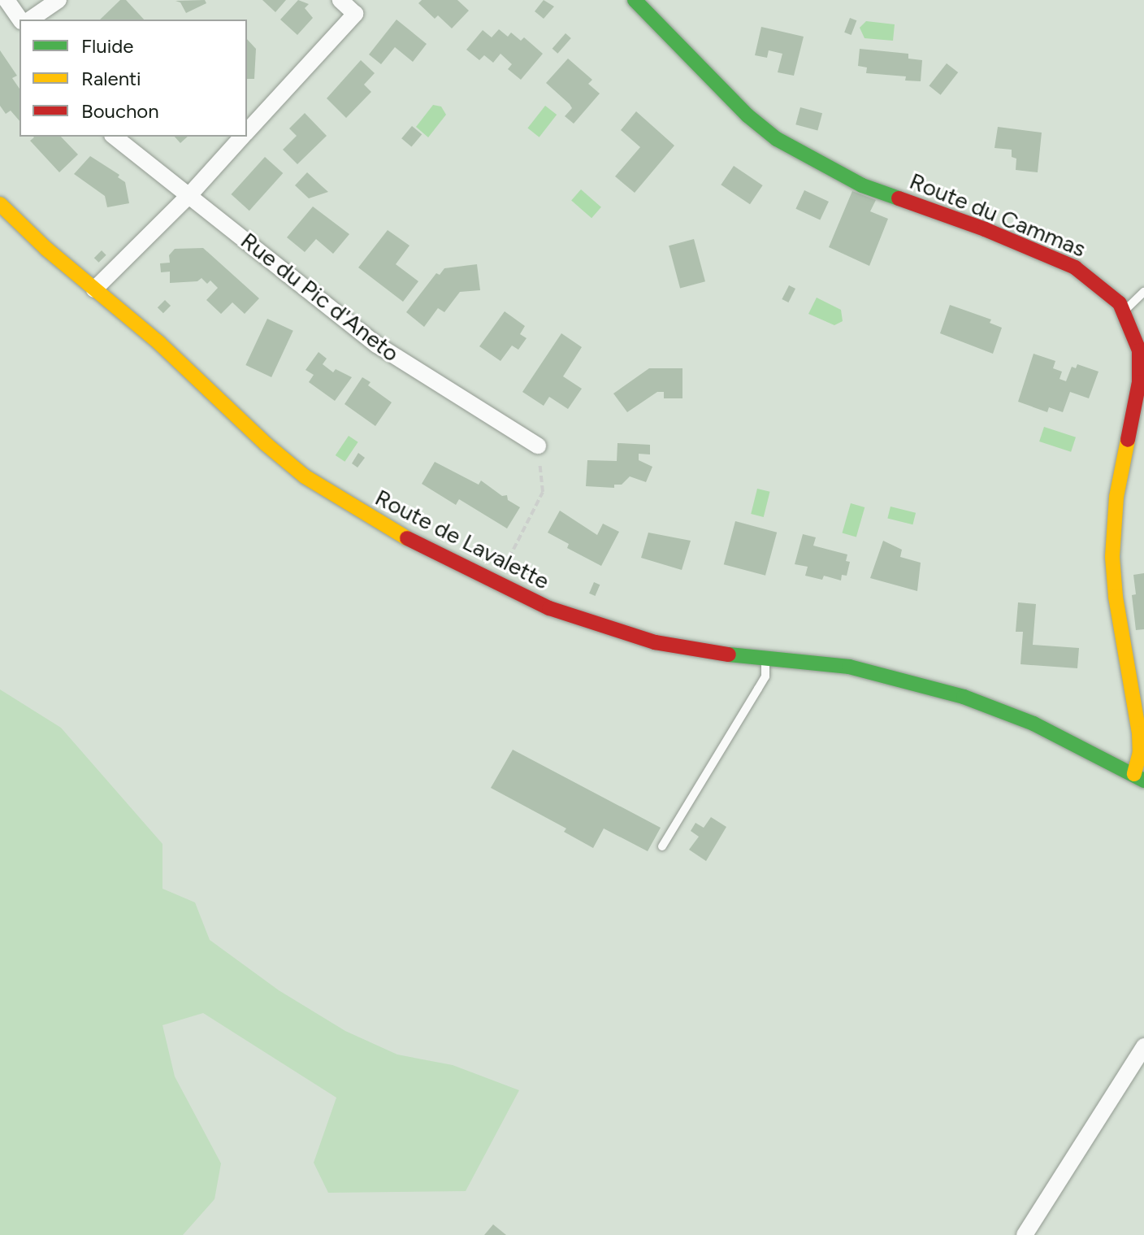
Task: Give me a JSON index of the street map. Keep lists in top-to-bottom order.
{
  "streets": {
    "street": ["Route du Cammas", "Rue du Pic d'Aneto", "Route de Lavalette"]
  },
  "crossings": [
    ["Route du Cammas", "Route de Lavalette"]
  ],
  "legend": ["Fluide", "Ralenti", "Bouchon"]
}
